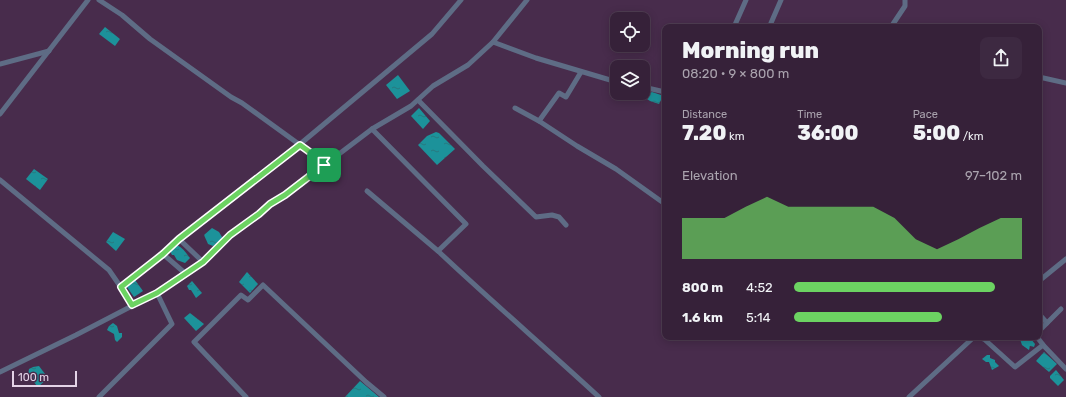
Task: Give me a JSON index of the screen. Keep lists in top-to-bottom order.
{
  "scale_bar": "100 m",
  "page": {
    "heading": ["Morning run", "08:20 · 9 × 800 m"],
    "stats": [
      ["Distance", "7.20 km"],
      ["Time", "36:00"],
      ["Pace", "5:00 /km"]
    ],
    "chart": ["Elevation", "97–102 m"],
    "list": [
      {
        "name": "800 m",
        "note": "4:52"
      },
      {
        "name": "1.6 km",
        "note": "5:14"
      }
    ],
    "scale": "100 m"
  }
}
